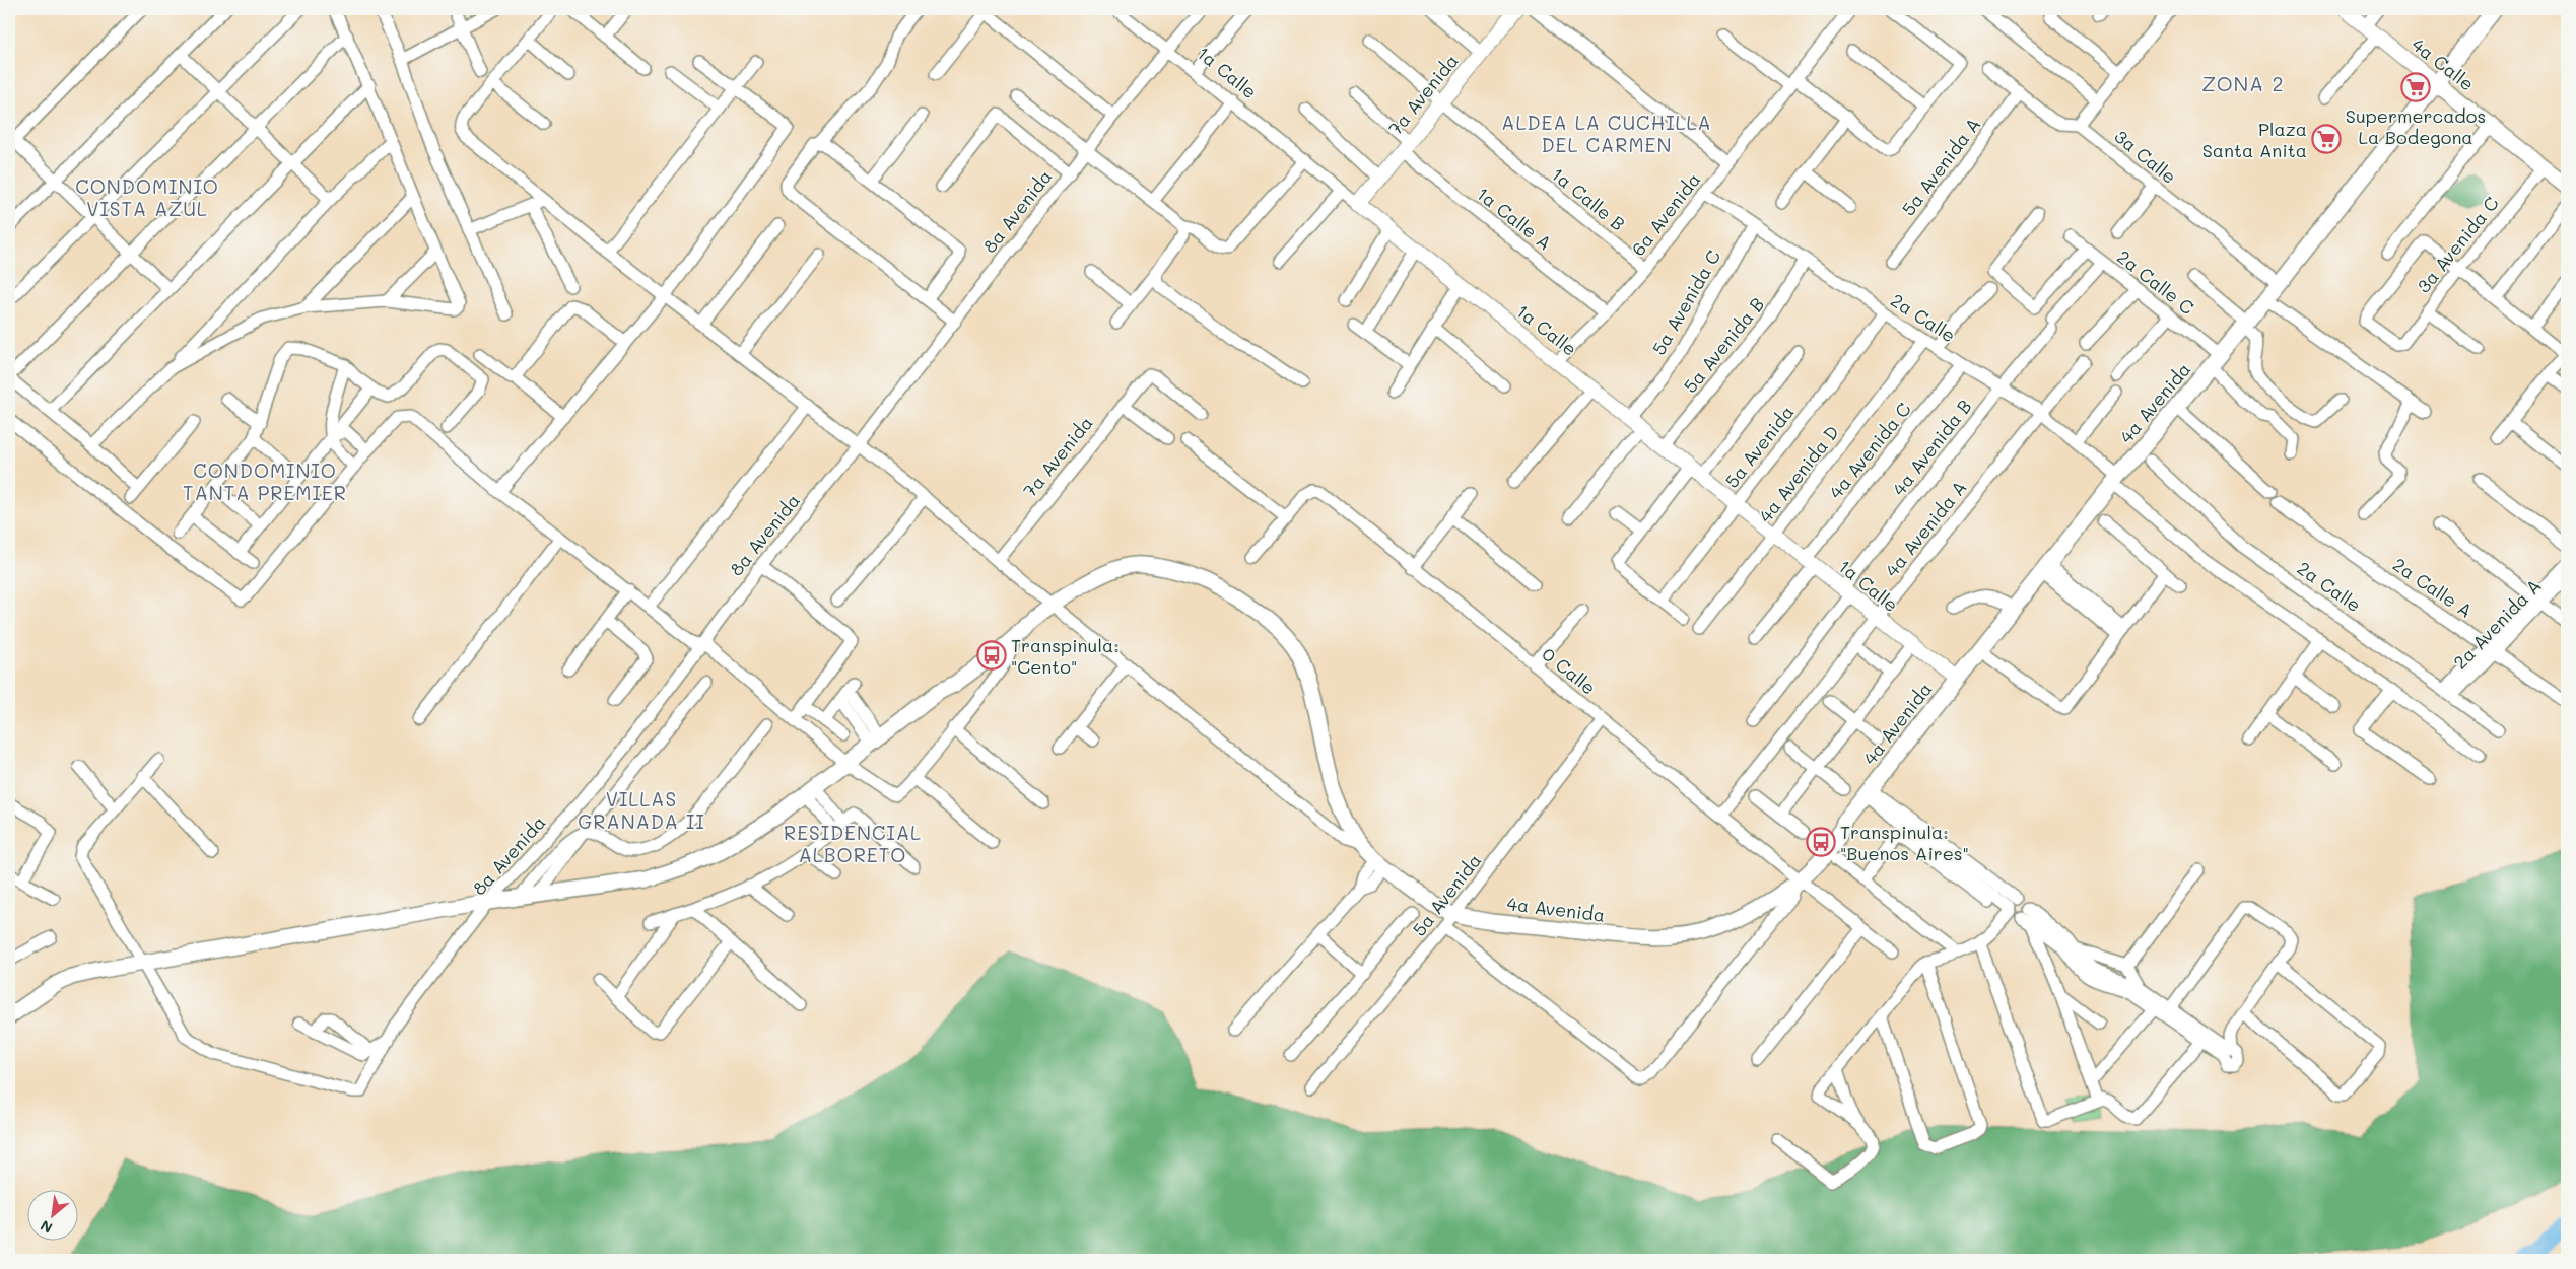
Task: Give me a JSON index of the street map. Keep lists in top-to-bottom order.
{
  "streets": {
    "main road": ["4a Calle", "4a Avenida"],
    "street": [
      "1a Calle",
      "7a Avenida",
      "3a Calle",
      "5a Avenida A",
      "1a Calle B",
      "8a Avenida",
      "6a Avenida",
      "1a Calle A",
      "3a Avenida C",
      "2a Calle C",
      "5a Avenida C",
      "2a Calle",
      "5a Avenida B",
      "5a Avenida",
      "4a Avenida B",
      "4a Avenida C",
      "4a Avenida D",
      "4a Avenida A",
      "2a Calle A",
      "2a Avenida A",
      "0 Calle"
    ]
  },
  "crossings": [
    ["4a Calle", "3a Avenida C"],
    ["4a Calle", "4a Avenida"],
    ["1a Calle", "7a Avenida"],
    ["1a Calle", "8a Avenida"],
    ["1a Calle", "6a Avenida"],
    ["1a Calle", "5a Avenida C"],
    ["1a Calle", "5a Avenida B"],
    ["1a Calle", "4a Avenida"],
    ["1a Calle", "5a Avenida"],
    ["1a Calle", "4a Avenida B"],
    ["1a Calle", "4a Avenida C"],
    ["1a Calle", "4a Avenida D"],
    ["1a Calle", "4a Avenida A"],
    ["7a Avenida", "1a Calle B"],
    ["7a Avenida", "1a Calle A"],
    ["3a Calle", "5a Avenida A"],
    ["3a Calle", "4a Avenida"],
    ["1a Calle B", "6a Avenida"],
    ["6a Avenida", "1a Calle A"],
    ["6a Avenida", "2a Calle"],
    ["2a Calle C", "4a Avenida"],
    ["2a Calle C", "4a Avenida B"],
    ["5a Avenida C", "2a Calle"],
    ["2a Calle", "5a Avenida B"],
    ["2a Calle", "4a Avenida"],
    ["2a Calle", "5a Avenida"],
    ["2a Calle", "4a Avenida B"],
    ["2a Calle", "4a Avenida C"],
    ["2a Calle", "4a Avenida D"],
    ["2a Calle", "4a Avenida A"],
    ["2a Calle", "2a Avenida A"],
    ["4a Avenida", "5a Avenida"],
    ["4a Avenida", "0 Calle"],
    ["5a Avenida", "0 Calle"],
    ["4a Avenida A", "0 Calle"],
    ["2a Calle A", "2a Avenida A"]
  ],
  "districts": [
    "ZONA 2",
    "ALDEA LA CUCHILLA DEL CARMEN",
    "CONDOMINIO VISTA AZUL",
    "CONDOMINIO TANTA PREMIER",
    "VILLAS GRANADA II",
    "RESIDENCIAL ALBORETO"
  ],
  "places": {
    "supermarket": ["Supermercados La Bodegona", "Plaza Santa Anita"],
    "bus stop": ["Transpinula: \"Cento\"", "Transpinula: \"Buenos Aires\""]
  },
  "north": "bottom left"
}
